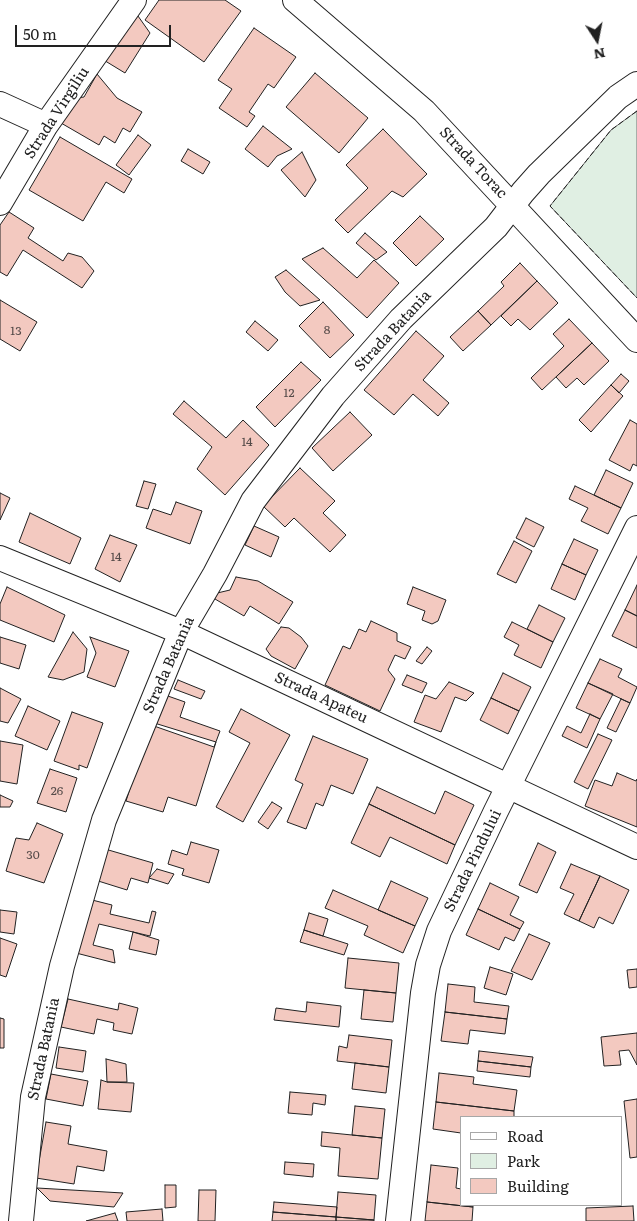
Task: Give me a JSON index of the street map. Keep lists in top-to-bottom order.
{
  "streets": {
    "street": [
      "Strada Virgiliu",
      "Strada Torac",
      "Strada Batania",
      "Strada Apateu",
      "Strada Pindului"
    ]
  },
  "crossings": [
    ["Strada Torac", "Strada Batania"],
    ["Strada Batania", "Strada Apateu"],
    ["Strada Apateu", "Strada Pindului"]
  ],
  "house_numbers": [
    "8",
    "13",
    "12",
    "14",
    "14",
    "26",
    "30"
  ],
  "legend": ["Road", "Park", "Building"],
  "scale_bar": "50 m",
  "north": "bottom"
}
